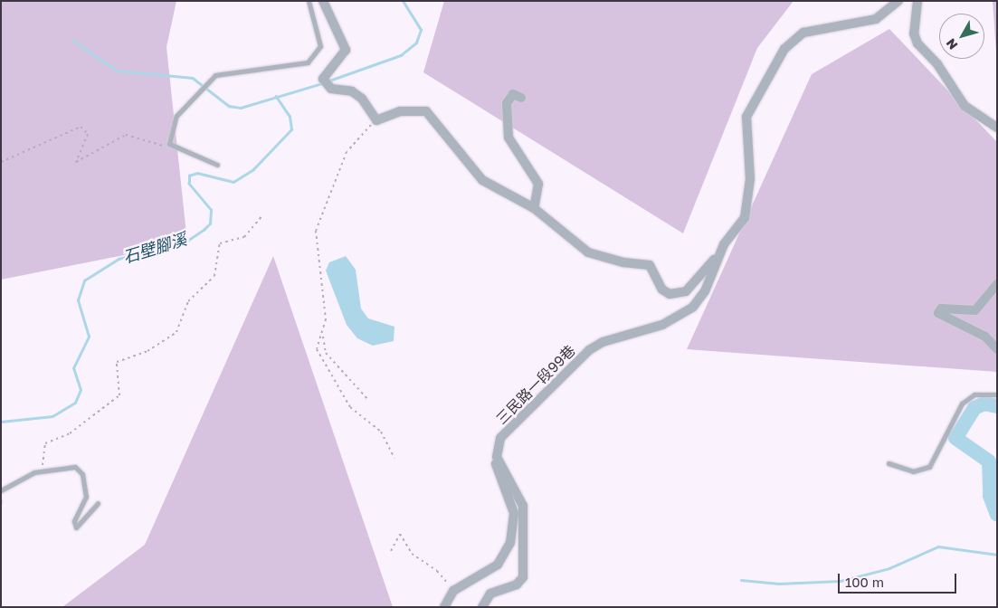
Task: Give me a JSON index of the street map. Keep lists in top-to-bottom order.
{
  "streets": {
    "street": ["三民路一段99巷"]
  },
  "water": ["石壁腳溪"],
  "scale_bar": "100 m",
  "north": "bottom left"
}
